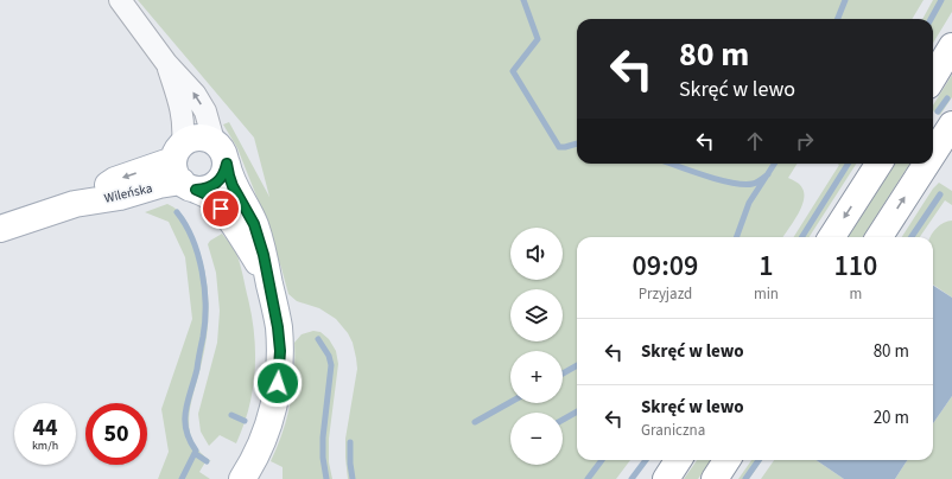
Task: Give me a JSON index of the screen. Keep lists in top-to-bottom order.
{
  "streets": {
    "main road": ["Wileńska"]
  },
  "page": {
    "turn": ["80 m", "Skręć w lewo"],
    "map_buttons": ["+", "−"],
    "eta": [
      "09:09",
      "Przyjazd",
      "1",
      "min",
      "110",
      "m"
    ],
    "list": [
      {
        "name": "Skręć w lewo",
        "value": "80 m"
      },
      {
        "name": "Skręć w lewo",
        "note": "Graniczna",
        "value": "20 m"
      }
    ],
    "speed": "44 km/h",
    "limit": "50"
  }
}
